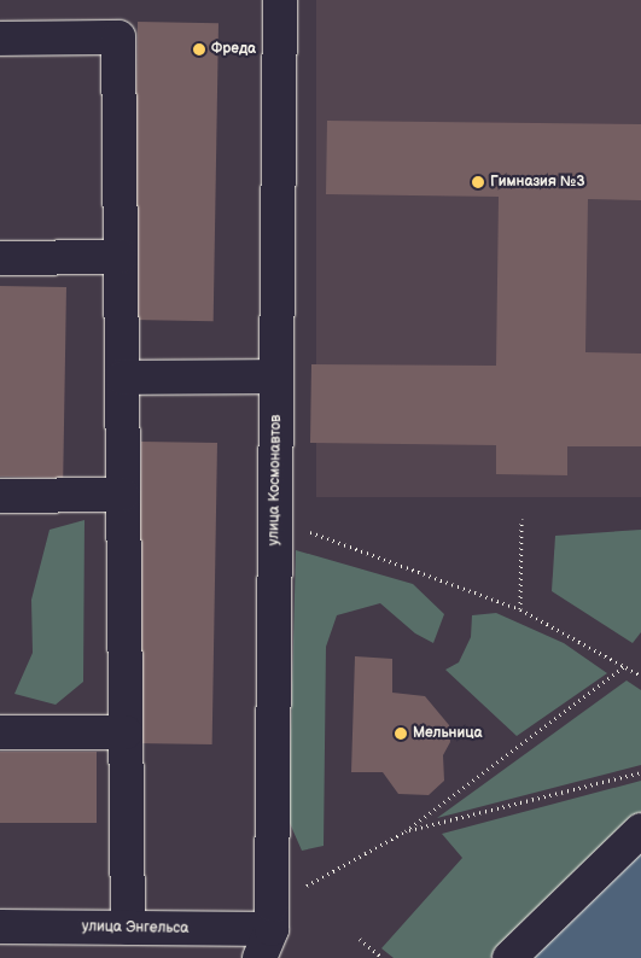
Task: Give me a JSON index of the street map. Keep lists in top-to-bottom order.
{
  "streets": {
    "street": ["улица Космонавтов", "улица Энгельса"]
  },
  "crossings": [
    ["улица Космонавтов", "улица Энгельса"]
  ],
  "places": ["Фреда", "Гимназия №3", "Мельница"]
}
